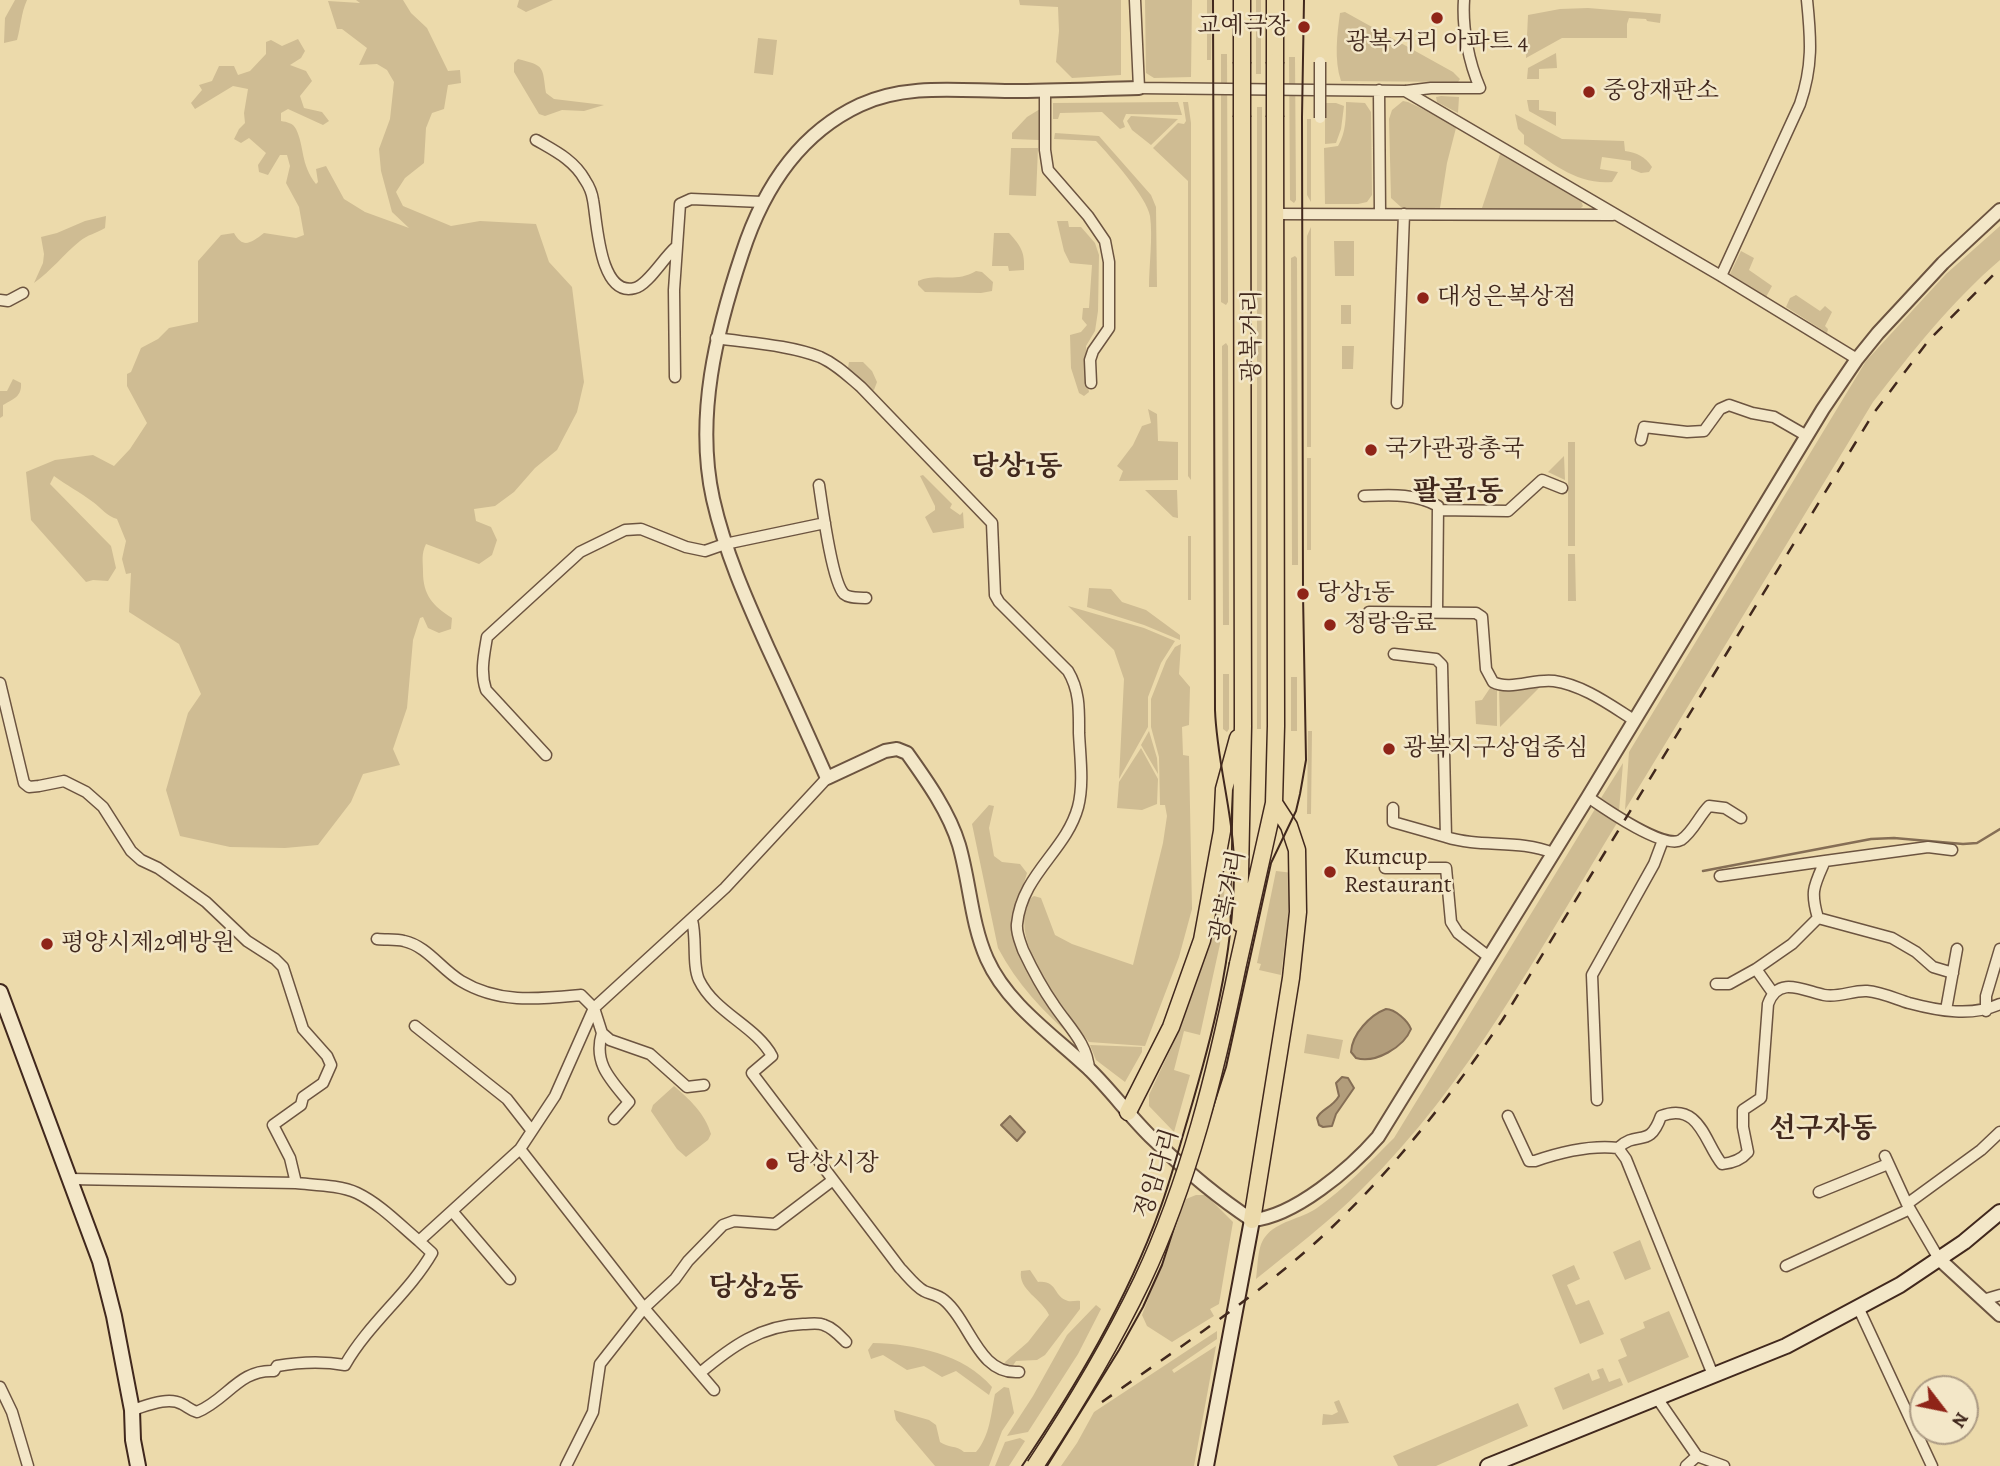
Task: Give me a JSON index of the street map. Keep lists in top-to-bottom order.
{
  "streets": {
    "highway": ["광복거리", "정임다리"]
  },
  "crossings": [
    ["광복거리", "정임다리"]
  ],
  "districts": [
    "당상1동",
    "팔골1동",
    "선구자동",
    "당상2동"
  ],
  "places": [
    "광복거리 아파트 4",
    "교예극장",
    "중앙재판소",
    "대성은복상점",
    "국가관광총국",
    "당상1동",
    "정랑음료",
    "광복지구상업중심",
    "Kumcup Restaurant",
    "평양시제2예방원",
    "당상시장"
  ],
  "north": "bottom right"
}
